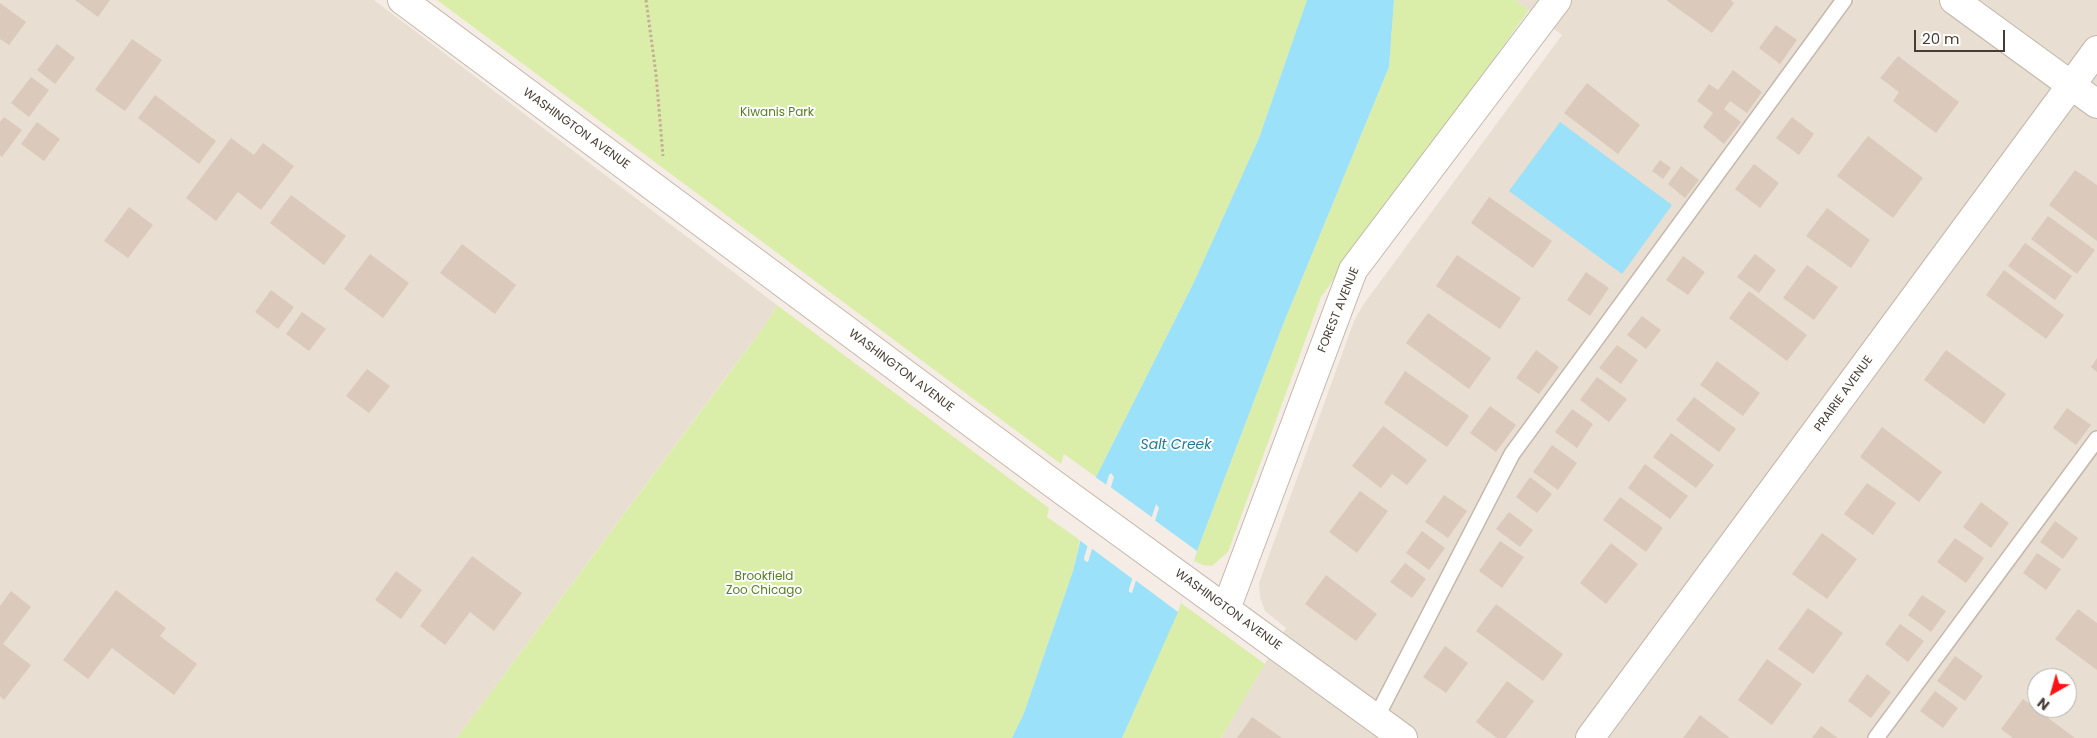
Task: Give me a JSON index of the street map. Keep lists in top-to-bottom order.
{
  "streets": {
    "street": ["WASHINGTON AVENUE", "FOREST AVENUE", "PRAIRIE AVENUE"]
  },
  "crossings": [
    ["WASHINGTON AVENUE", "FOREST AVENUE"]
  ],
  "water": ["Salt Creek"],
  "parks": ["Kiwanis Park", "Brookfield Zoo Chicago"],
  "scale_bar": "20 m",
  "north": "bottom left"
}
